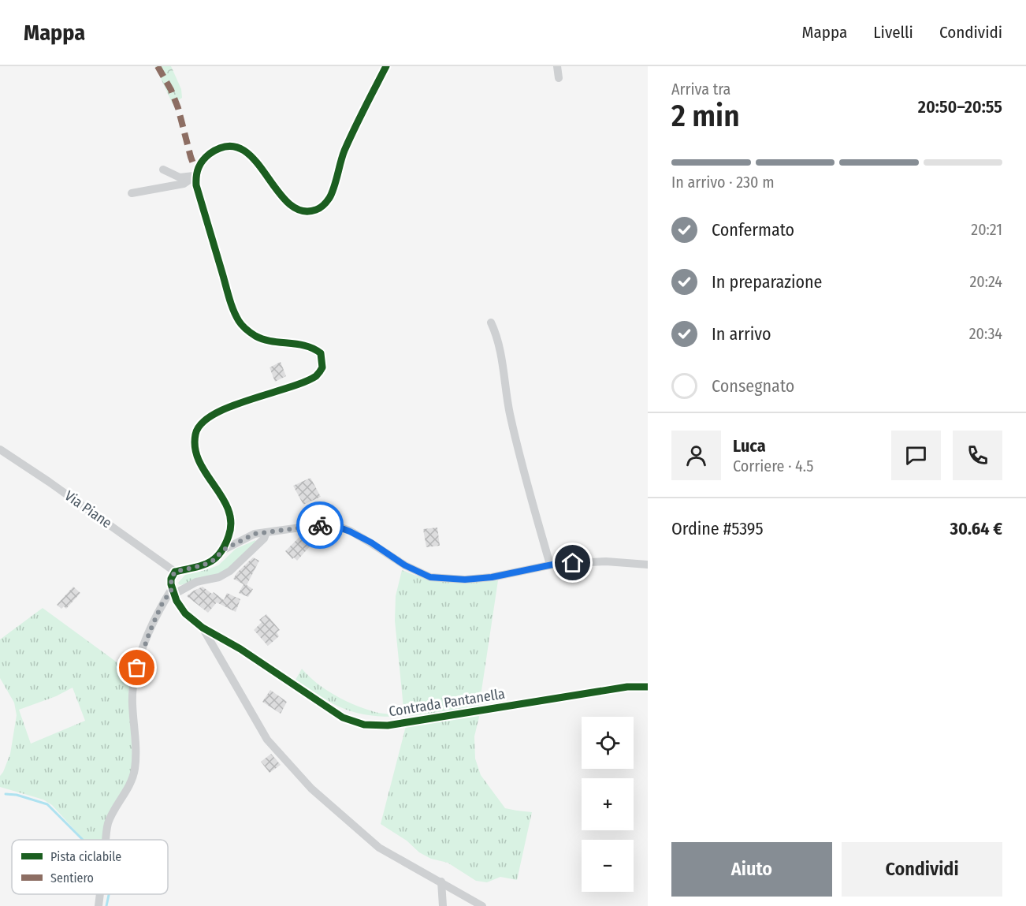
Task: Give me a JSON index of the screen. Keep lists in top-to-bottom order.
{
  "streets": {
    "street": ["Via Piane", "Contrada Pantanella"]
  },
  "legend": ["Pista ciclabile", "Sentiero"],
  "page": {
    "header": "Mappa",
    "nav": ["Mappa", "Livelli", "Condividi"],
    "heading": ["2 min", "Arriva tra", "20:50–20:55"],
    "panel": [
      "Luca",
      "Corriere · 4.5",
      "Ordine #5395",
      "30.64 €"
    ],
    "bar": "In arrivo · 230 m",
    "list": [
      ["Confermato", "20:21"],
      ["In preparazione", "20:24"],
      ["In arrivo", "20:34"],
      "Consegnato"
    ],
    "map_buttons": ["+", "−"],
    "buttons": ["Aiuto", "Condividi"]
  }
}
